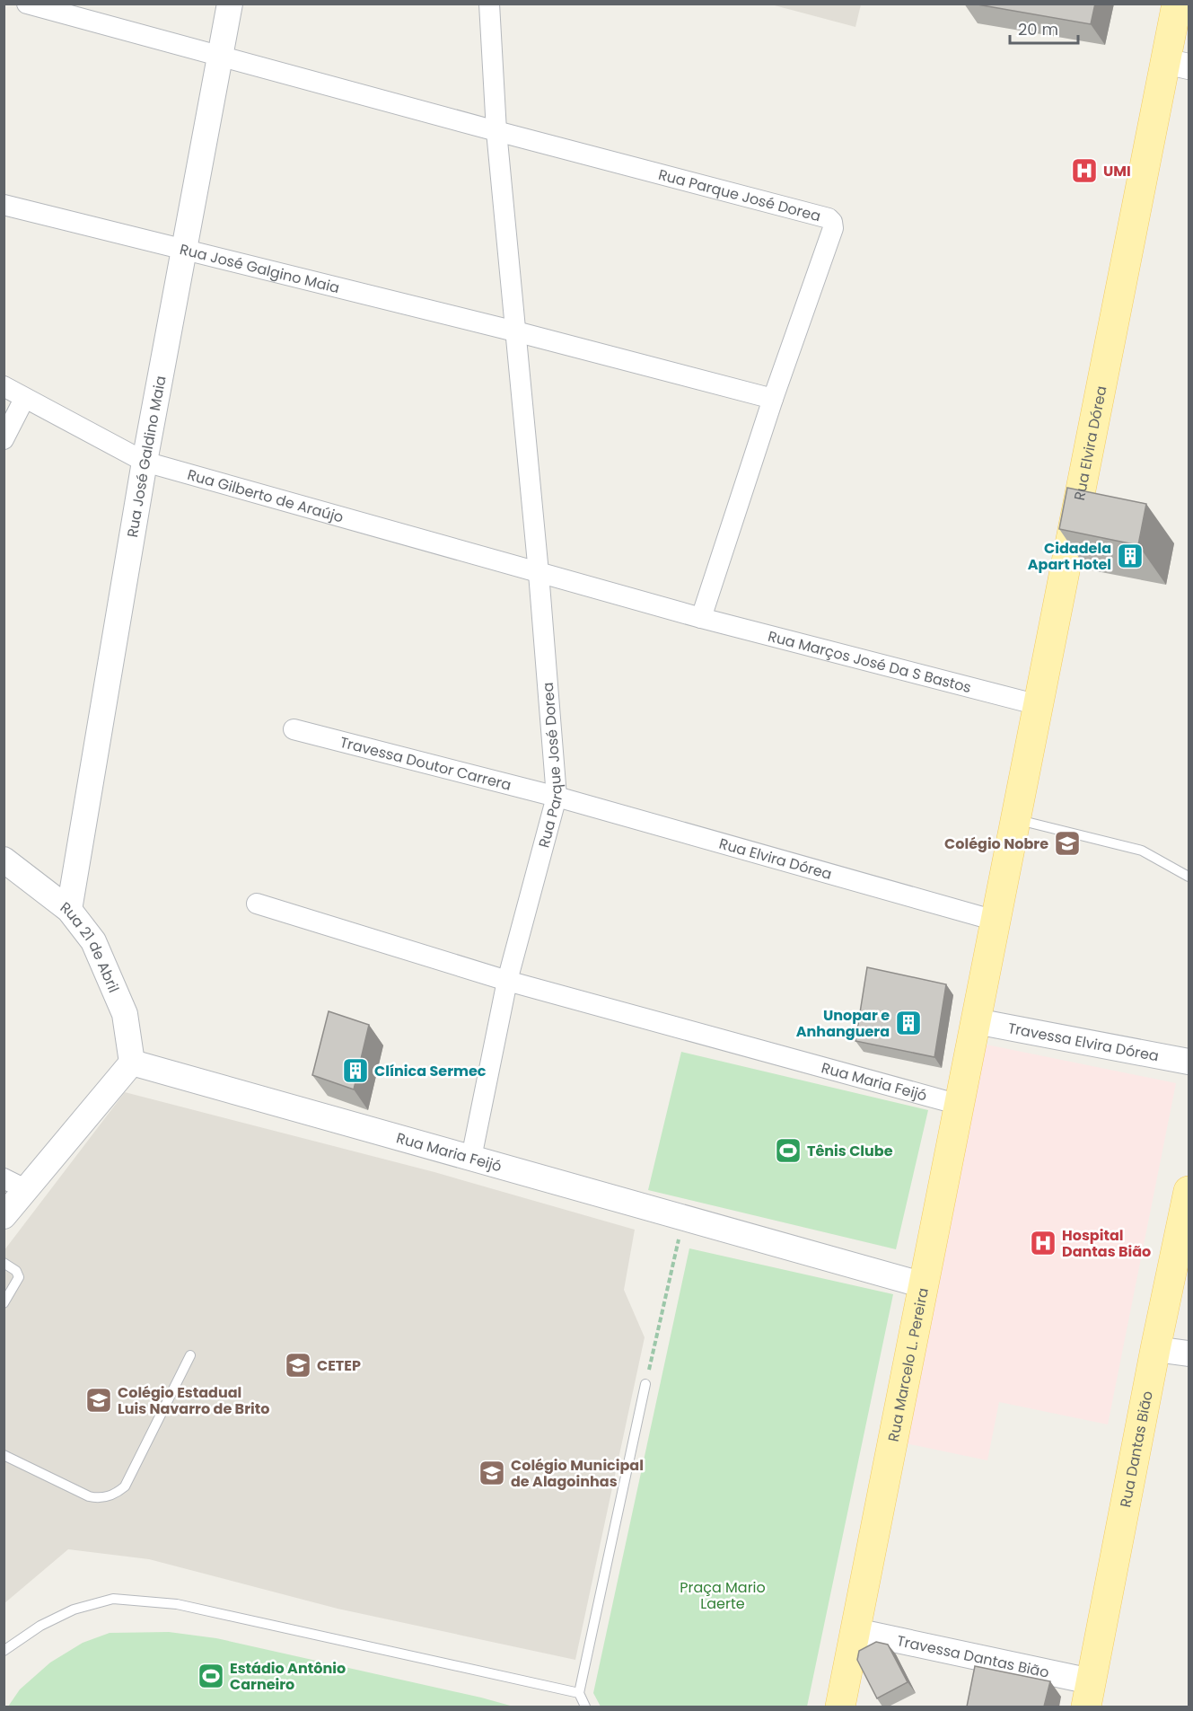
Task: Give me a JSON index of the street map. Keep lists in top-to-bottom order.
{
  "streets": {
    "main road": ["Rua Elvira Dórea", "Rua Marcelo L. Pereira", "Rua Dantas Bião"],
    "street": [
      "Rua Parque José Dorea",
      "Rua José Galgino Maia",
      "Rua José Galdino Maia",
      "Rua Gilberto de Araújo",
      "Rua Marços José Da S Bastos",
      "Travessa Doutor Carrera",
      "Rua 21 de Abril",
      "Travessa Elvira Dórea",
      "Rua Maria Feijó",
      "Travessa Dantas Bião"
    ]
  },
  "crossings": [
    ["Rua Parque José Dorea", "Rua José Galgino Maia"],
    ["Rua Parque José Dorea", "Rua Elvira Dórea"],
    ["Rua Parque José Dorea", "Rua Gilberto de Araújo"],
    ["Rua Parque José Dorea", "Rua Marços José Da S Bastos"],
    ["Rua Parque José Dorea", "Travessa Doutor Carrera"],
    ["Rua Parque José Dorea", "Rua Maria Feijó"],
    ["Rua José Galgino Maia", "Rua José Galdino Maia"],
    ["Rua Elvira Dórea", "Rua Marços José Da S Bastos"],
    ["Rua Elvira Dórea", "Travessa Doutor Carrera"],
    ["Rua Elvira Dórea", "Travessa Elvira Dórea"],
    ["Rua Elvira Dórea", "Rua Marcelo L. Pereira"],
    ["Rua José Galdino Maia", "Rua Gilberto de Araújo"],
    ["Rua José Galdino Maia", "Rua 21 de Abril"],
    ["Rua Gilberto de Araújo", "Rua Marços José Da S Bastos"],
    ["Rua 21 de Abril", "Rua Maria Feijó"],
    ["Travessa Elvira Dórea", "Rua Marcelo L. Pereira"],
    ["Rua Maria Feijó", "Rua Marcelo L. Pereira"],
    ["Rua Marcelo L. Pereira", "Travessa Dantas Bião"],
    ["Rua Dantas Bião", "Travessa Dantas Bião"]
  ],
  "parks": ["Praça Mario Laerte"],
  "places": {
    "hospital": ["UMI", "Hospital Dantas Bião"],
    "building": ["Cidadela Apart Hotel", "Unopar e Anhanguera", "Clínica Sermec"],
    "school or university": [
      "Colégio Nobre",
      "CETEP",
      "Colégio Estadual Luis Navarro de Brito",
      "Colégio Municipal de Alagoinhas"
    ],
    "sports": ["Tênis Clube", "Estádio Antônio Carneiro"]
  },
  "scale_bar": "20 m"
}
